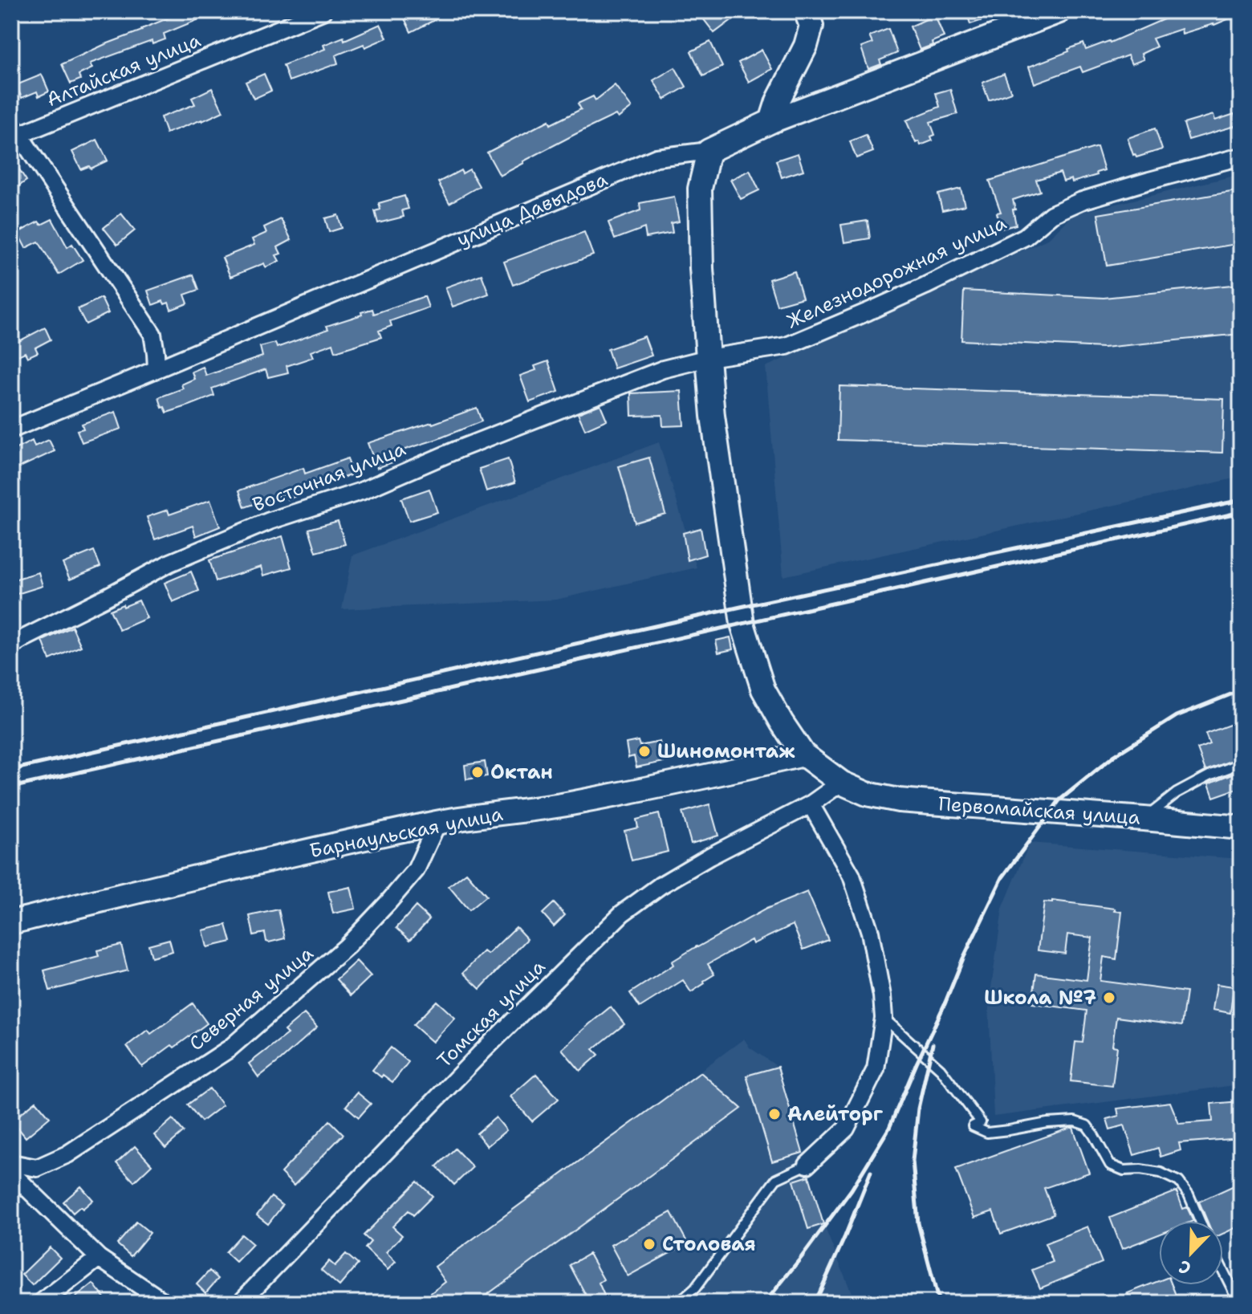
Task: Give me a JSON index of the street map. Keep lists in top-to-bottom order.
{
  "streets": {
    "main road": ["улица Давыдова", "Первомайская улица", "Барнаульская улица"],
    "street": [
      "Алтайская улица",
      "Железнодорожная улица",
      "Восточная улица",
      "Северная улица",
      "Томская улица"
    ]
  },
  "crossings": [
    ["улица Давыдова", "Первомайская улица"],
    ["Железнодорожная улица", "Восточная улица"],
    ["Железнодорожная улица", "Первомайская улица"],
    ["Восточная улица", "Первомайская улица"],
    ["Первомайская улица", "Барнаульская улица"],
    ["Барнаульская улица", "Северная улица"]
  ],
  "places": [
    "Шиномонтаж",
    "Октан",
    "Школа №7",
    "Алейторг",
    "Столовая"
  ],
  "north": "bottom left"
}
